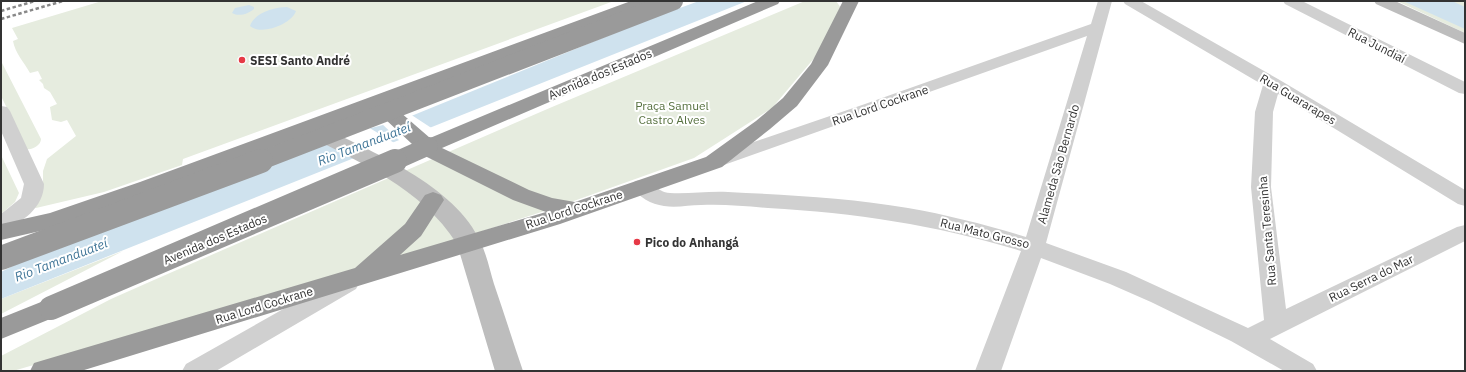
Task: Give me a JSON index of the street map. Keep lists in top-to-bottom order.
{
  "streets": {
    "highway": ["Avenida dos Estados", "Rua Lord Cockrane"],
    "street": [
      "Rua Jundiaí",
      "Rua Guararapes",
      "Alameda São Bernardo",
      "Rua Santa Teresinha",
      "Rua Mato Grosso",
      "Rua Serra do Mar"
    ]
  },
  "crossings": [
    ["Rua Guararapes", "Rua Santa Teresinha"],
    ["Rua Lord Cockrane", "Alameda São Bernardo"],
    ["Rua Lord Cockrane", "Rua Mato Grosso"],
    ["Alameda São Bernardo", "Rua Mato Grosso"],
    ["Rua Santa Teresinha", "Rua Serra do Mar"]
  ],
  "water": ["Rio Tamanduateí"],
  "parks": ["Praça Samuel Castro Alves"],
  "places": ["SESI Santo André", "Pico do Anhangá"]
}
